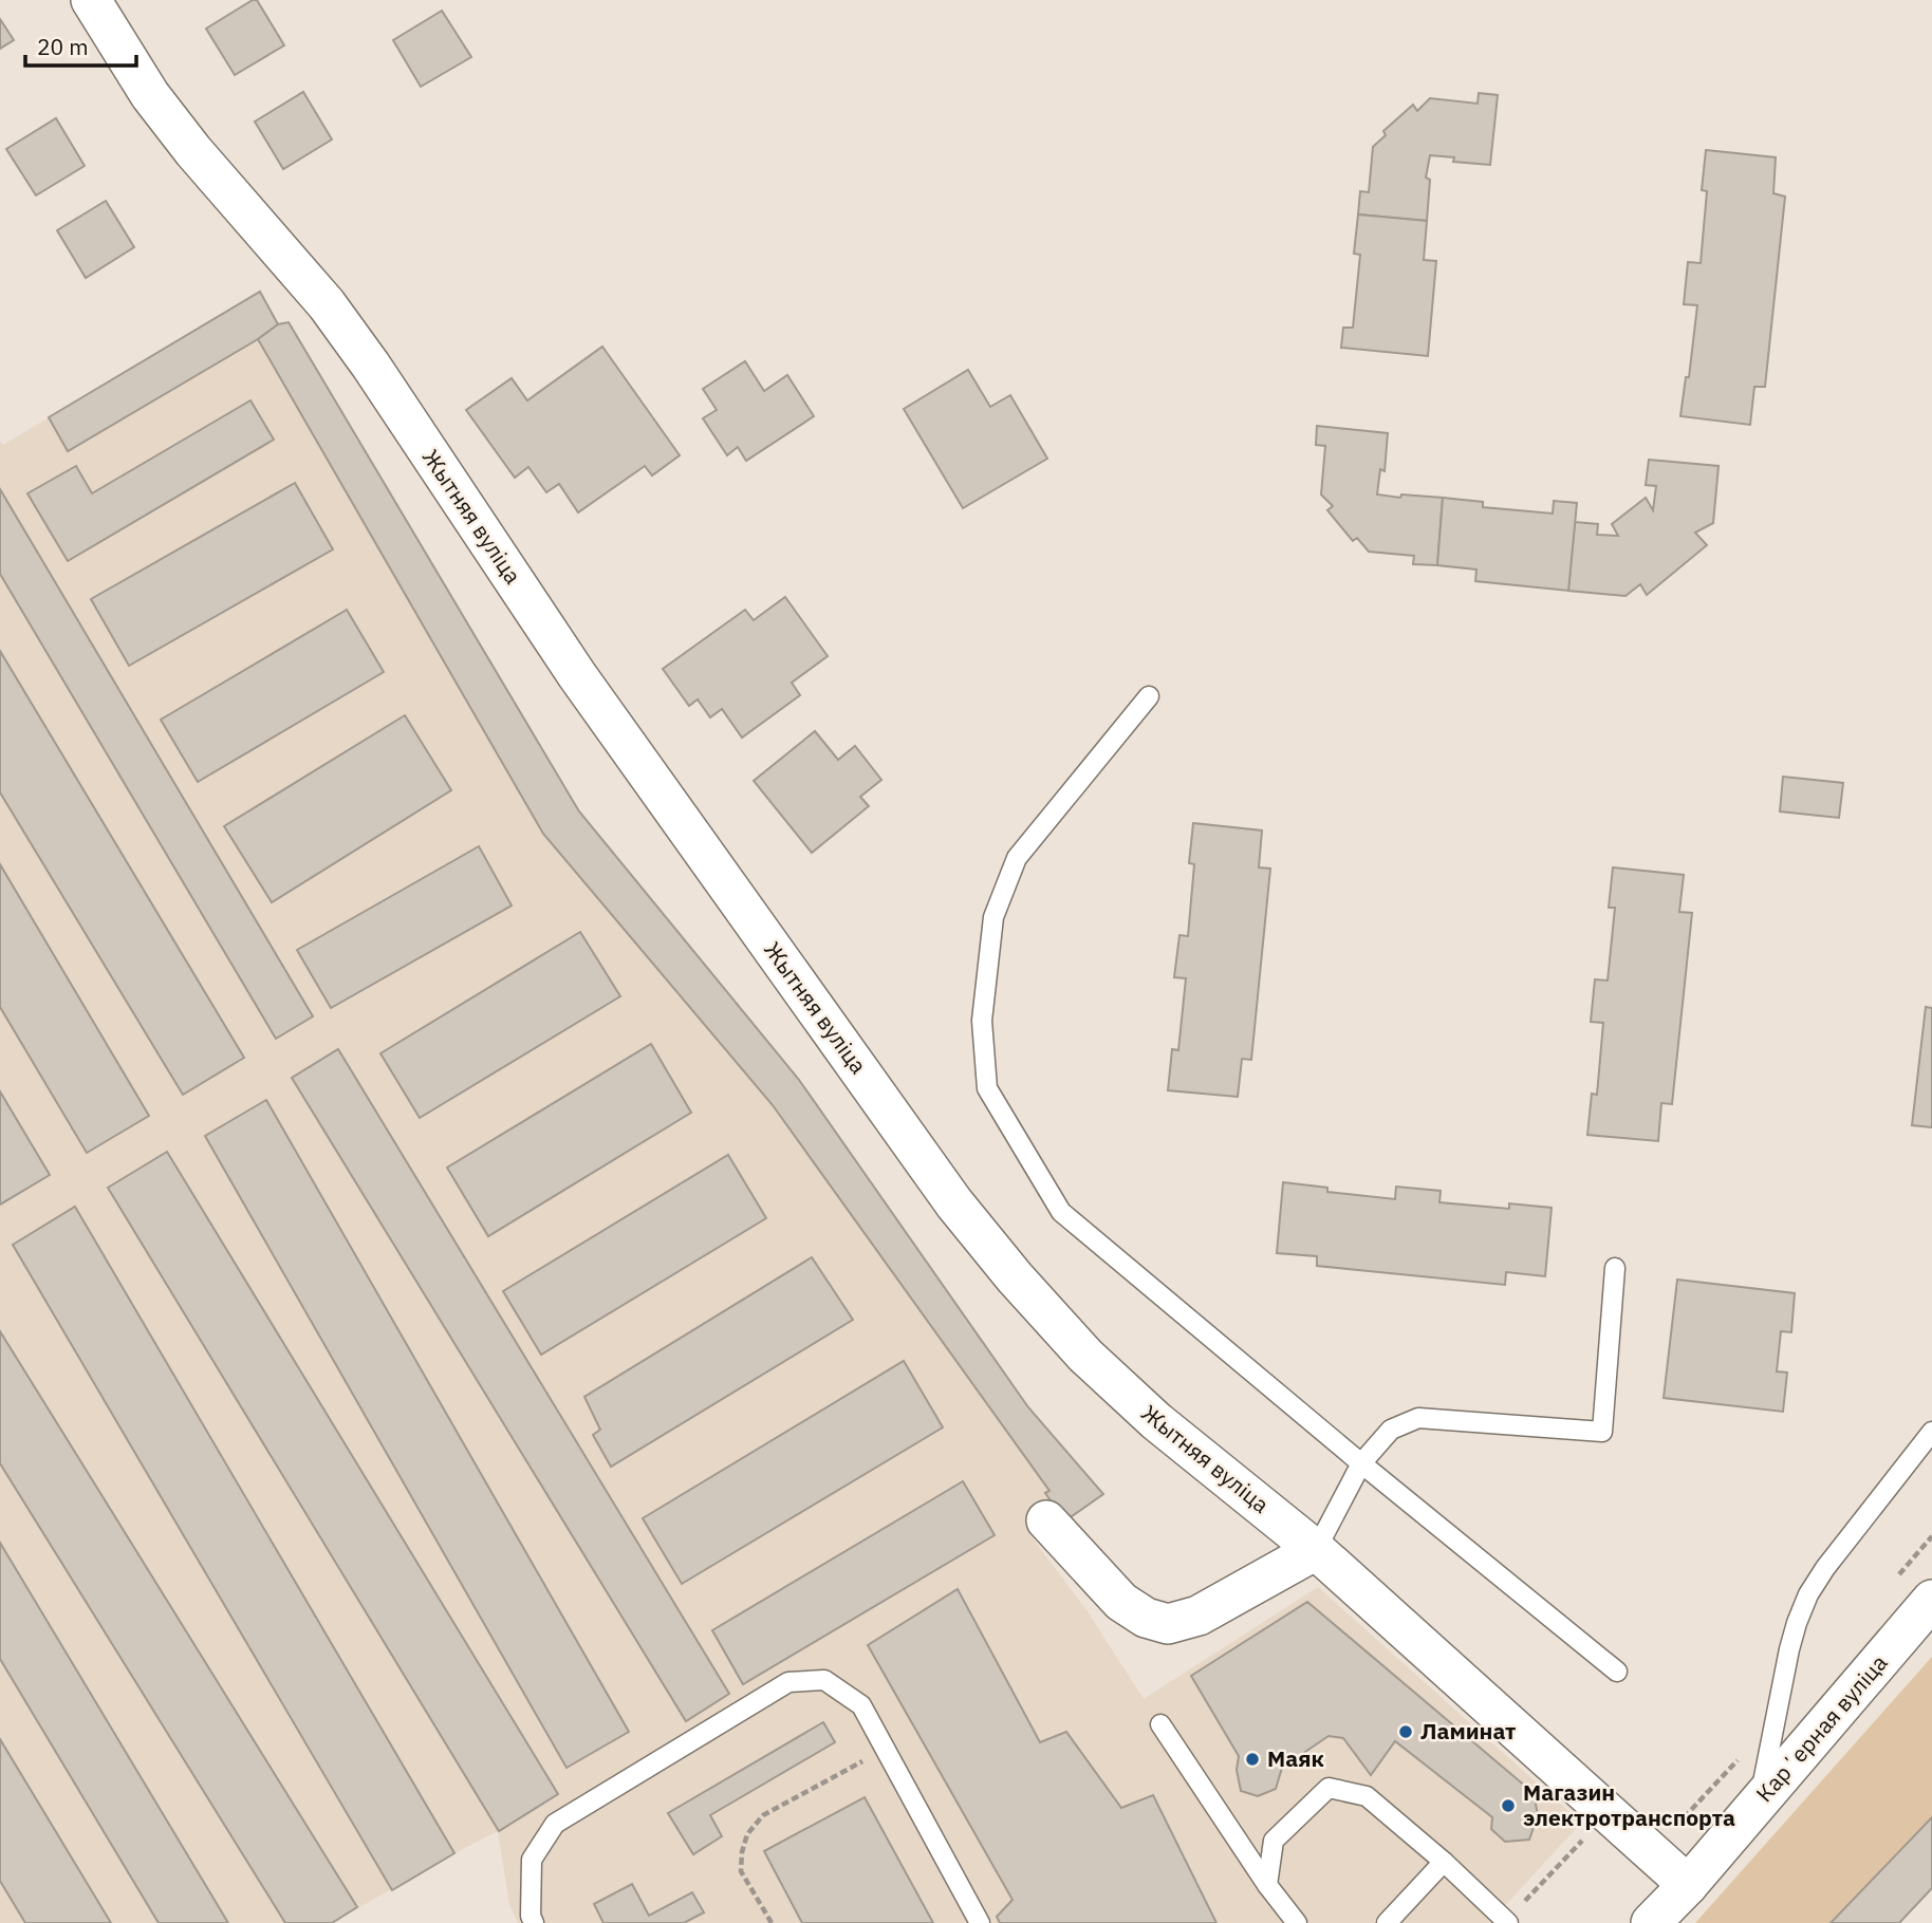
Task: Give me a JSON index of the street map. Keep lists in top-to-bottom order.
{
  "streets": {
    "street": ["Жытняя вуліца", "Карʼерная вуліца"]
  },
  "crossings": [
    ["Жытняя вуліца", "Карʼерная вуліца"]
  ],
  "places": ["Ламинат", "Маяк", "Магазин электротранспорта"],
  "scale_bar": "20 m"
}
